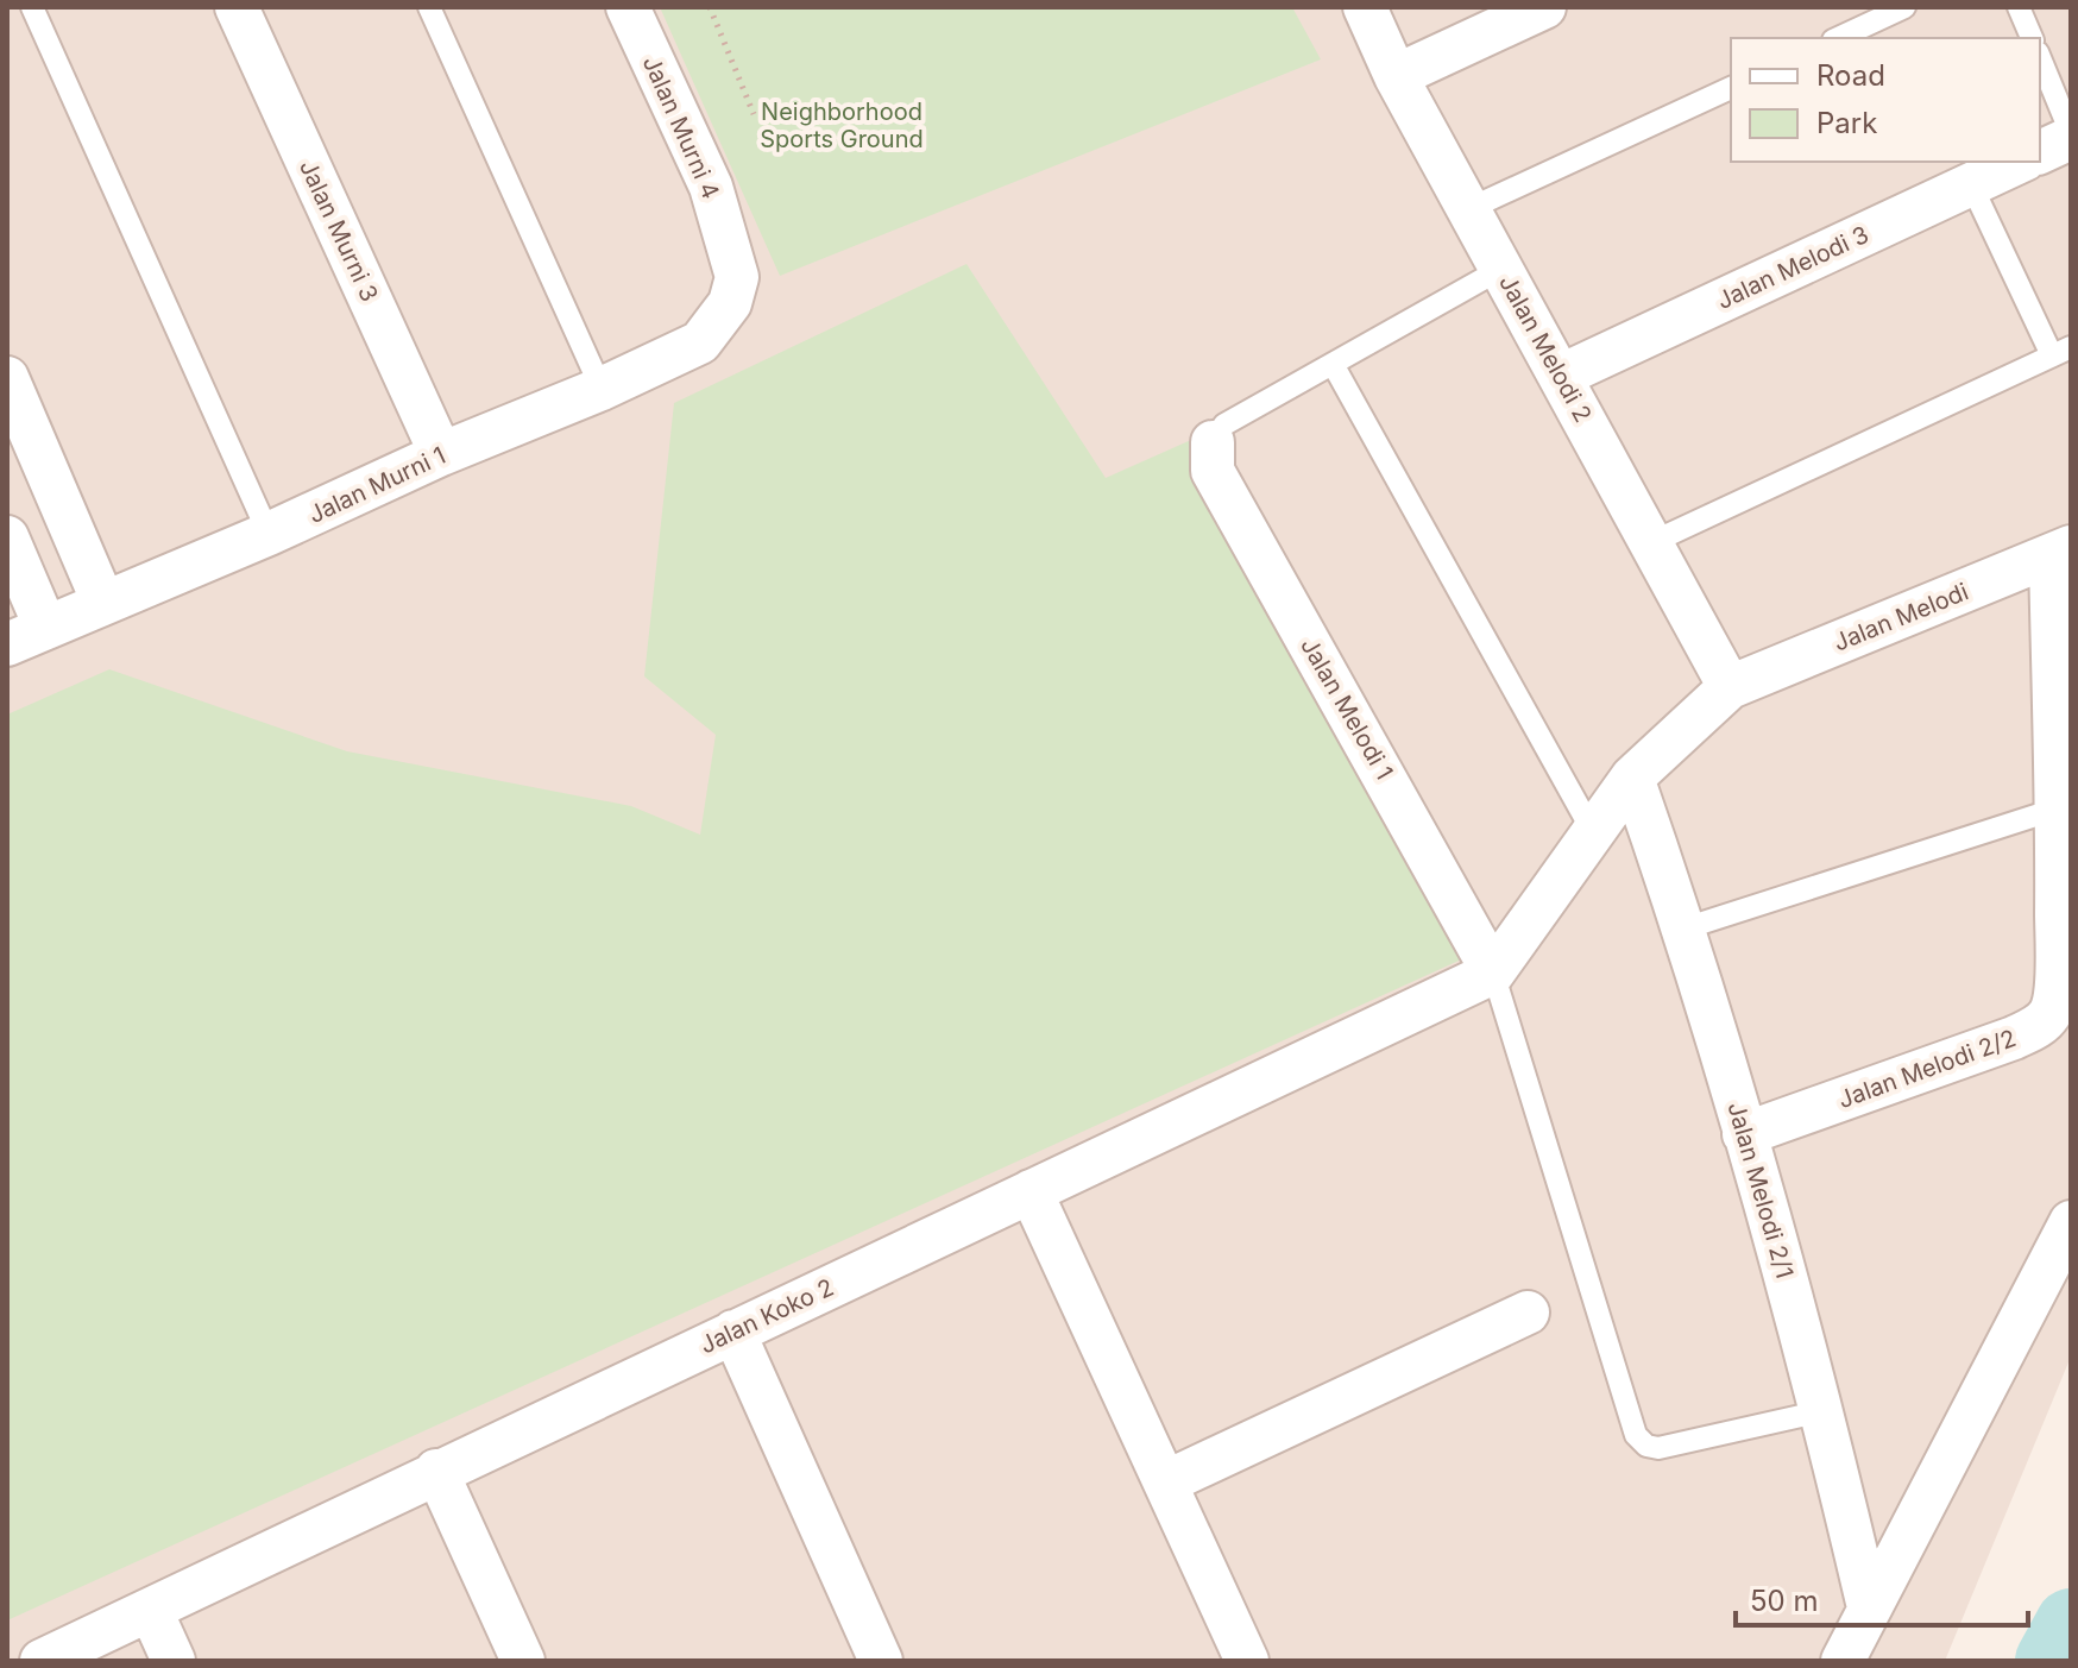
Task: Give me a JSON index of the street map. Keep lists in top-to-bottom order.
{
  "streets": {
    "street": [
      "Jalan Murni 4",
      "Jalan Murni 3",
      "Jalan Melodi 3",
      "Jalan Melodi 2",
      "Jalan Murni 1",
      "Jalan Melodi",
      "Jalan Melodi 1",
      "Jalan Melodi 2/2",
      "Jalan Melodi 2/1",
      "Jalan Koko 2"
    ]
  },
  "crossings": [
    ["Jalan Murni 4", "Jalan Murni 1"],
    ["Jalan Murni 3", "Jalan Murni 1"],
    ["Jalan Melodi 3", "Jalan Melodi 2"],
    ["Jalan Melodi 2", "Jalan Melodi"],
    ["Jalan Melodi", "Jalan Melodi 2/2"],
    ["Jalan Melodi 1", "Jalan Koko 2"],
    ["Jalan Melodi 2/2", "Jalan Melodi 2/1"]
  ],
  "parks": ["Neighborhood Sports Ground"],
  "legend": ["Road", "Park"],
  "scale_bar": "50 m"
}
